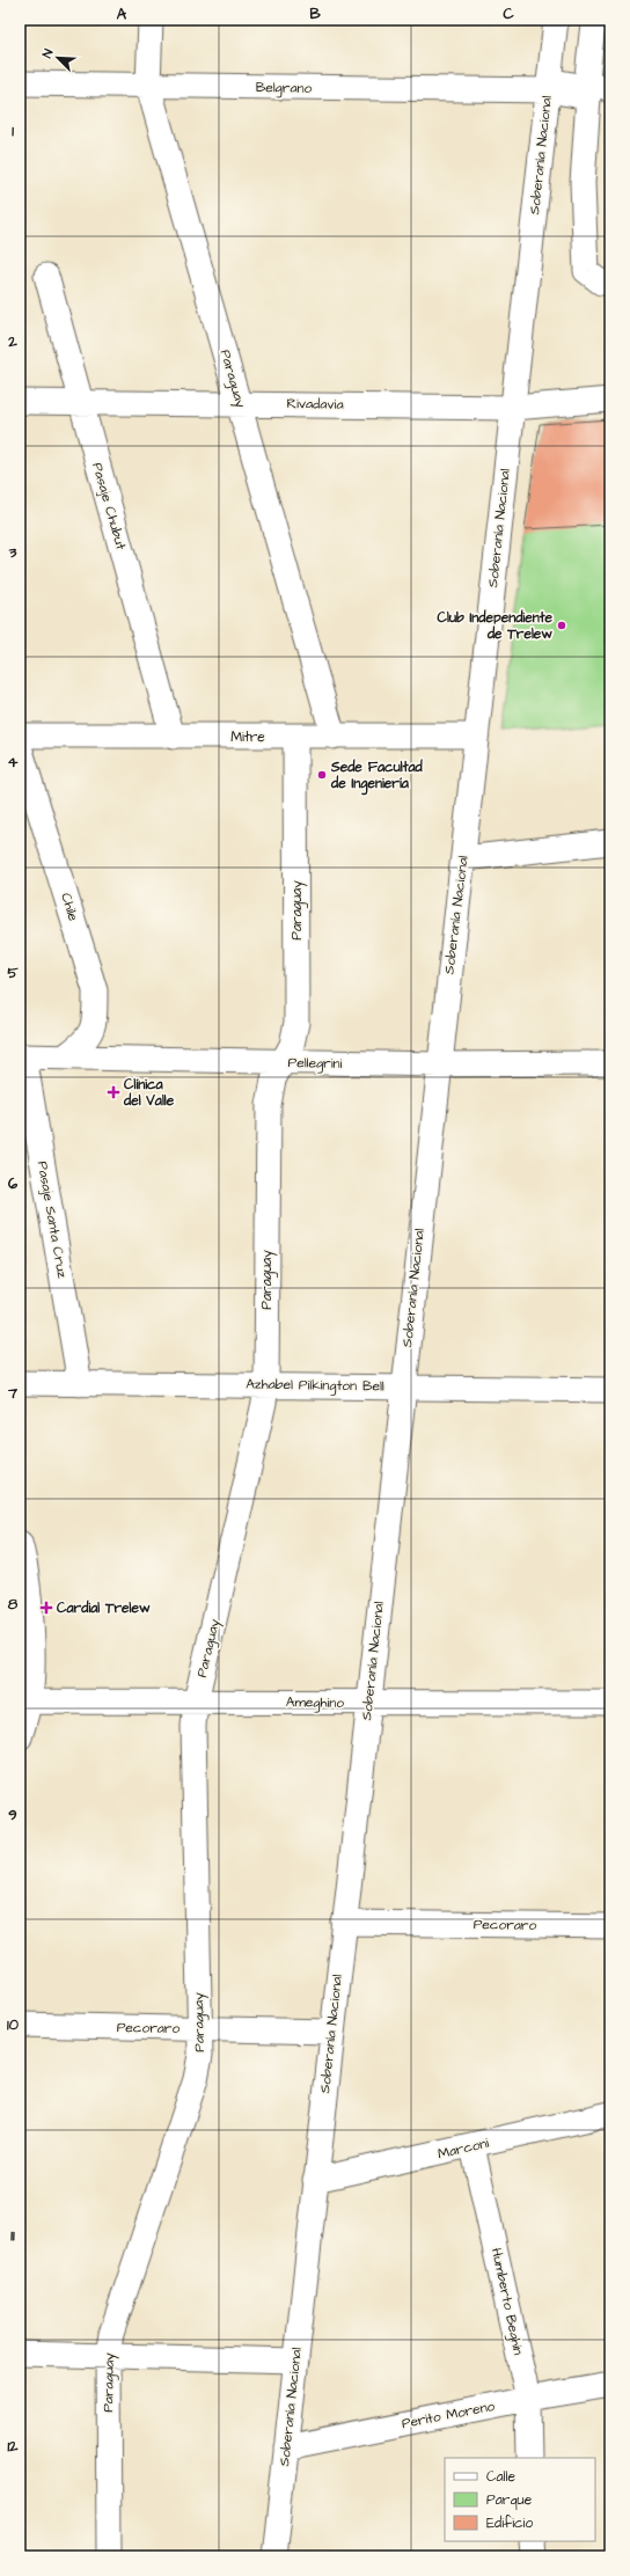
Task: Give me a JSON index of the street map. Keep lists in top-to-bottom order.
{
  "streets": {
    "street": [
      "Belgrano",
      "Soberanía Nacional",
      "Paraguay",
      "Rivadavia",
      "Pasaje Chubut",
      "Mitre",
      "Chile",
      "Pellegrini",
      "Pasaje Santa Cruz",
      "Azhabel Pilkington Bell",
      "Ameghino",
      "Pecoraro",
      "Marconi",
      "Humberto Beghin",
      "Perito Moreno"
    ]
  },
  "crossings": [
    ["Belgrano", "Soberanía Nacional"],
    ["Belgrano", "Paraguay"],
    ["Soberanía Nacional", "Rivadavia"],
    ["Soberanía Nacional", "Mitre"],
    ["Soberanía Nacional", "Pellegrini"],
    ["Soberanía Nacional", "Azhabel Pilkington Bell"],
    ["Soberanía Nacional", "Ameghino"],
    ["Soberanía Nacional", "Pecoraro"],
    ["Soberanía Nacional", "Marconi"],
    ["Soberanía Nacional", "Perito Moreno"],
    ["Paraguay", "Rivadavia"],
    ["Paraguay", "Mitre"],
    ["Paraguay", "Pellegrini"],
    ["Paraguay", "Azhabel Pilkington Bell"],
    ["Paraguay", "Ameghino"],
    ["Paraguay", "Pecoraro"],
    ["Rivadavia", "Pasaje Chubut"],
    ["Pasaje Chubut", "Mitre"],
    ["Chile", "Pellegrini"],
    ["Pellegrini", "Pasaje Santa Cruz"],
    ["Pasaje Santa Cruz", "Azhabel Pilkington Bell"],
    ["Marconi", "Humberto Beghin"],
    ["Humberto Beghin", "Perito Moreno"]
  ],
  "places": {
    "other": ["Club Independiente de Trelew", "Sede Facultad de Ingeniería"],
    "health": ["Clínica del Valle", "Cardial Trelew"]
  },
  "legend": ["Calle", "Parque", "Edificio"],
  "north": "top left",
  "grid": {
    "columns": ["A", "B", "C"],
    "rows": [
      "1",
      "2",
      "3",
      "4",
      "5",
      "6",
      "7",
      "8",
      "9",
      "10",
      "11",
      "12"
    ]
  }
}
